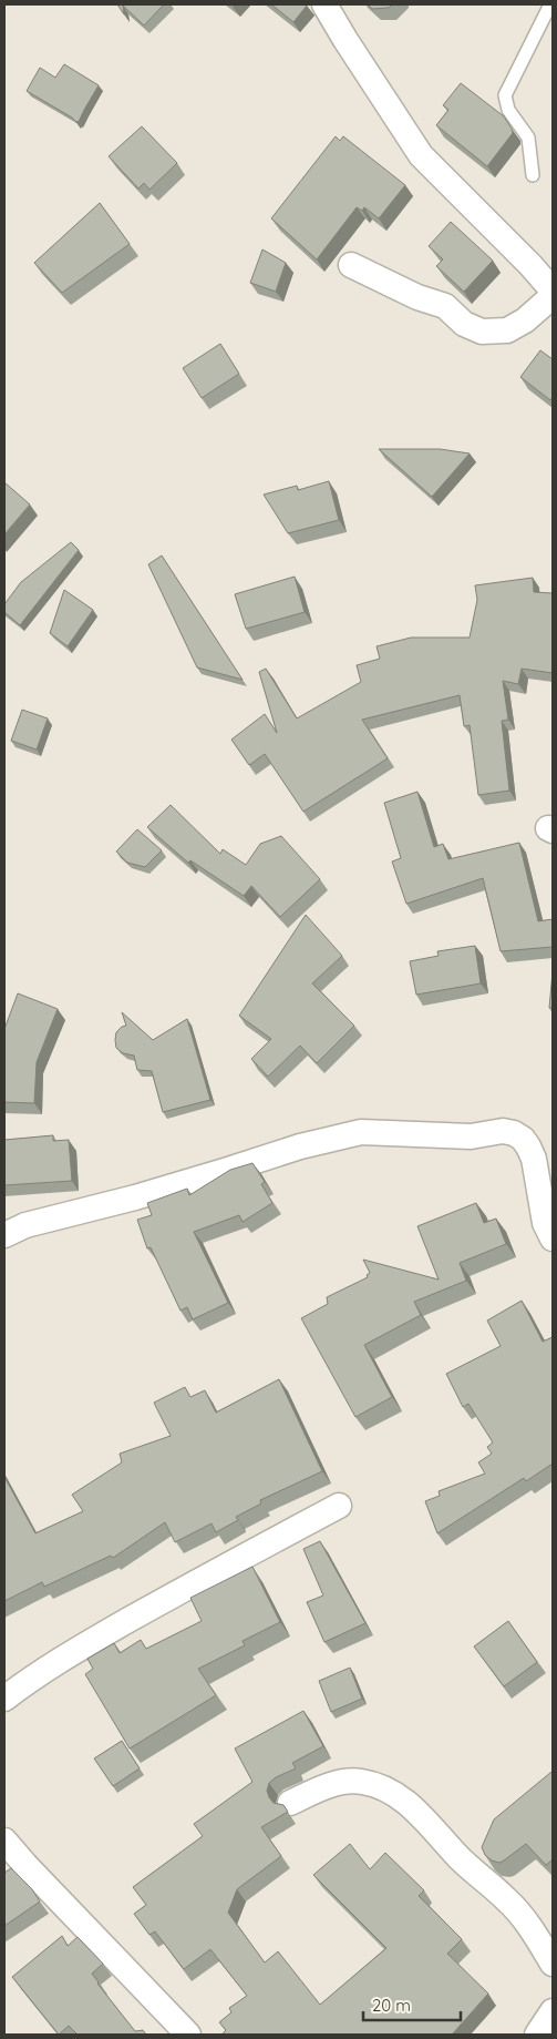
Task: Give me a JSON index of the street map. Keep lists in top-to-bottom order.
{
  "scale_bar": "20 m"
}
